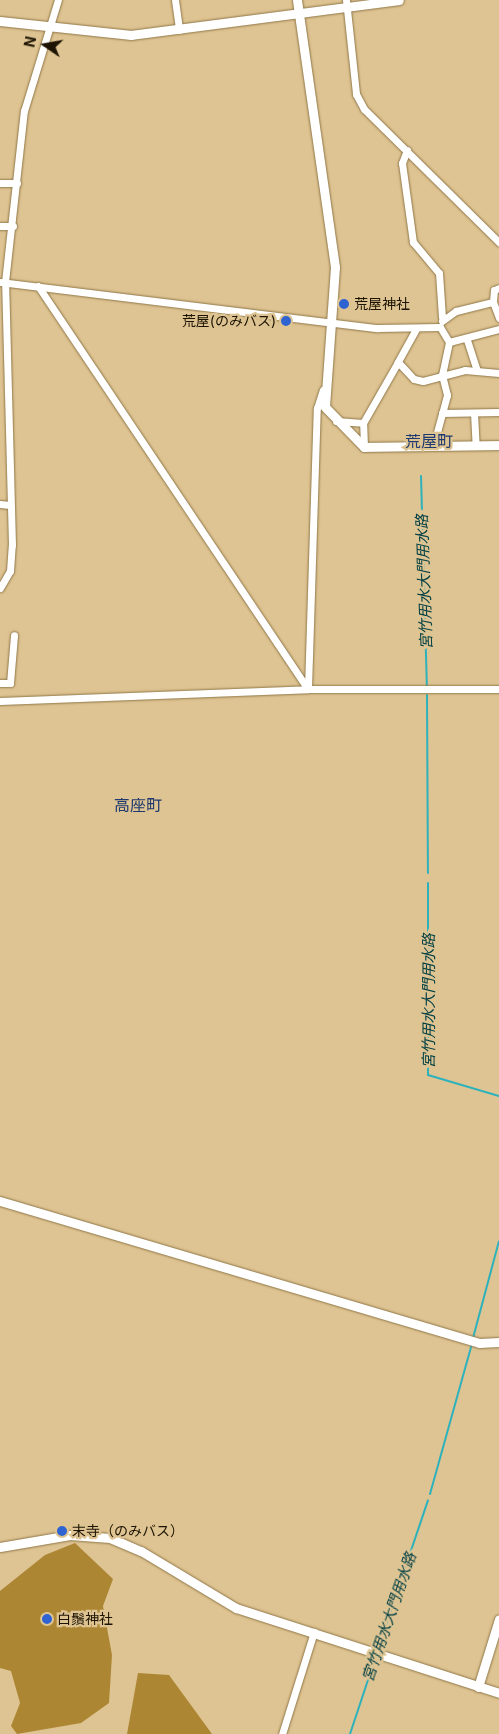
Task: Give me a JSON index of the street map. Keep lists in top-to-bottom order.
{
  "districts": ["荒屋町", "高座町"],
  "water": ["宮竹用水大門用水路"],
  "places": [
    "荒屋神社",
    "荒屋(のみバス)",
    "末寺（のみバス）",
    "白鬚神社"
  ],
  "north": "left"
}
